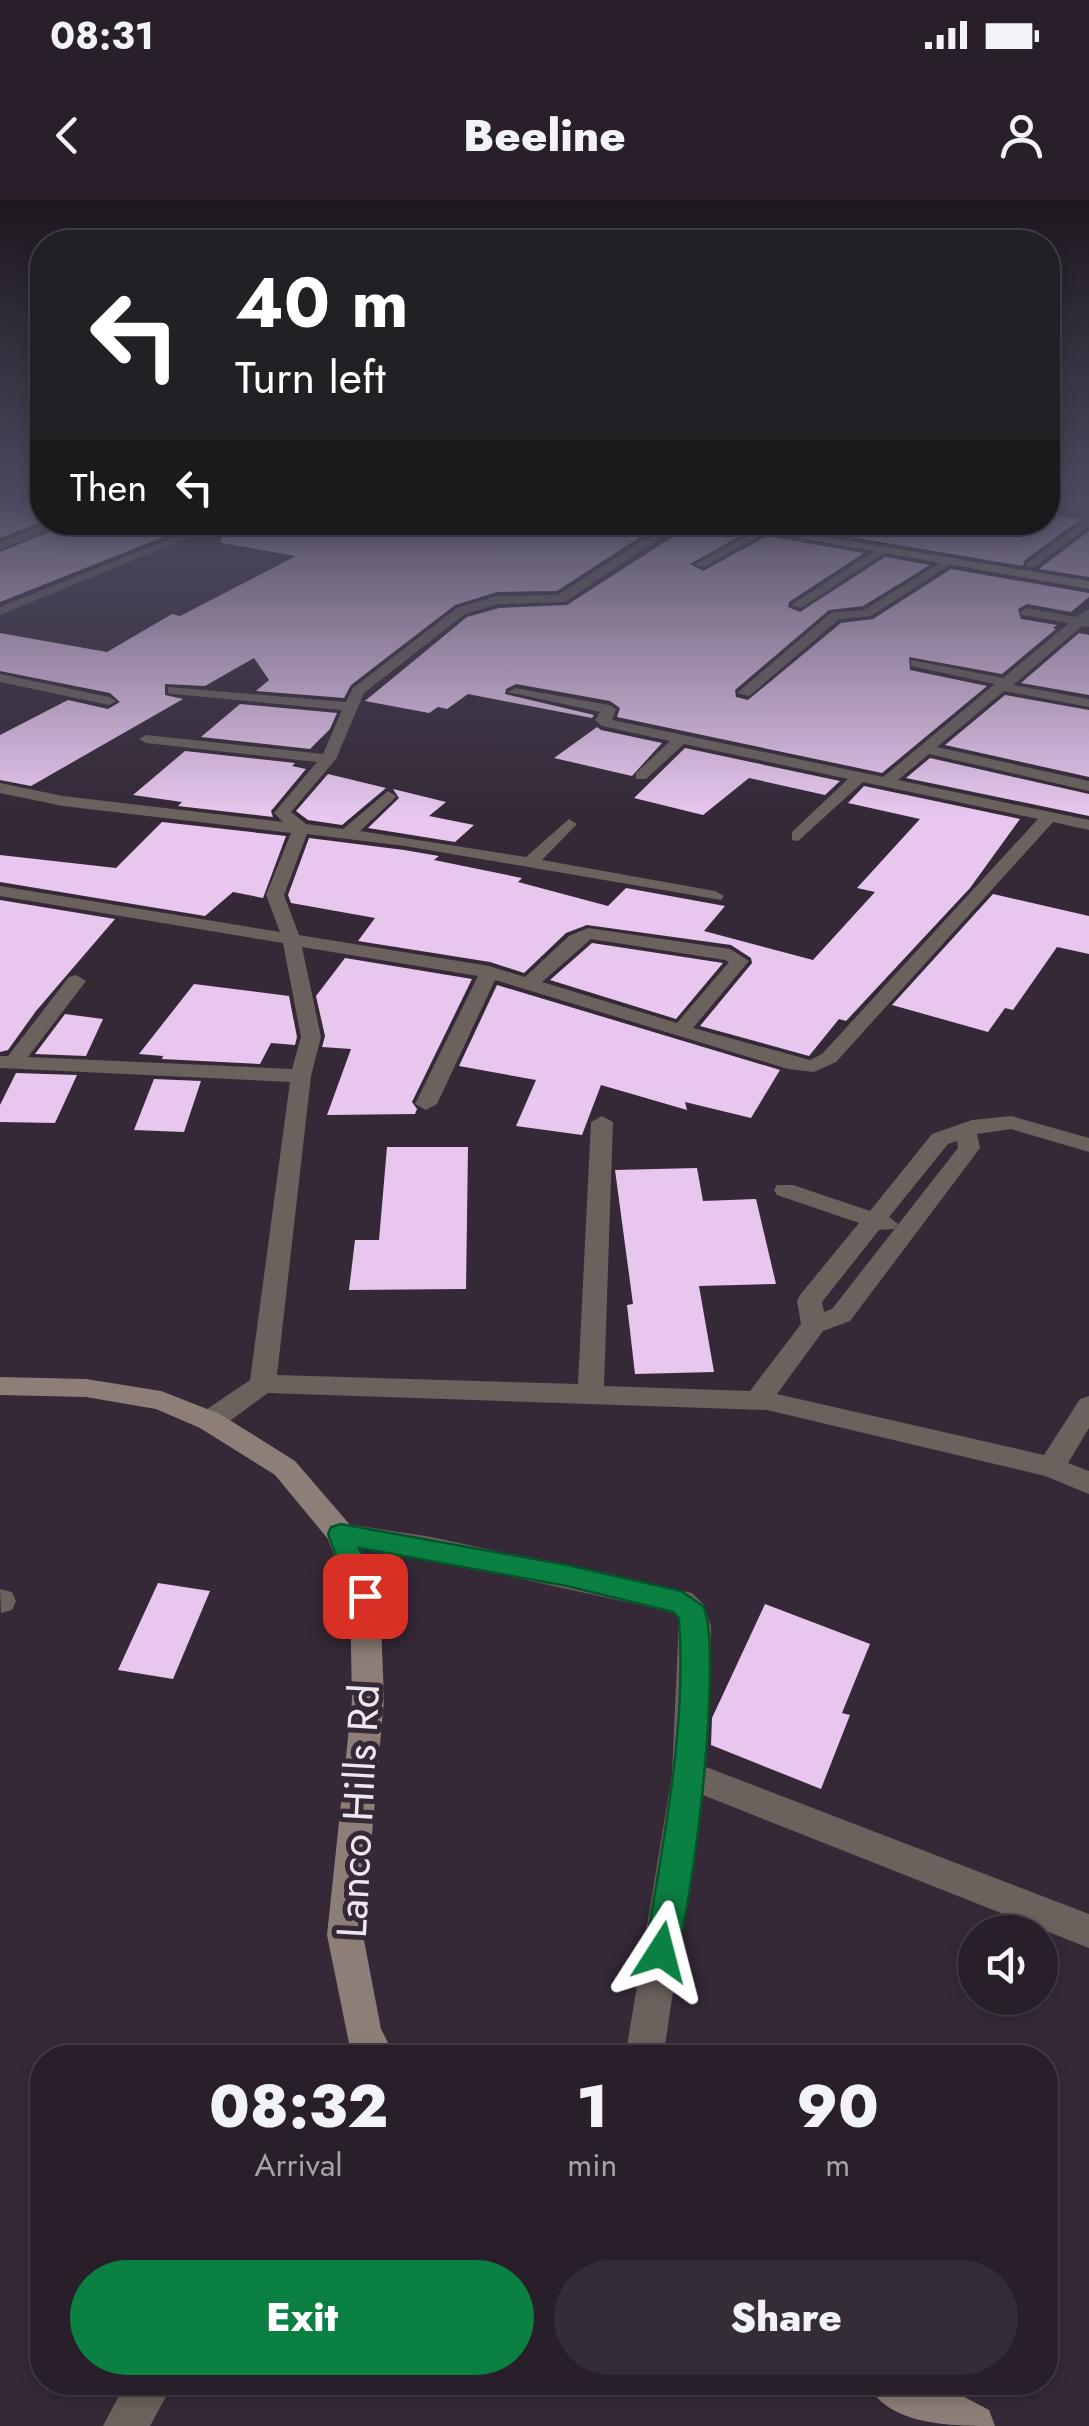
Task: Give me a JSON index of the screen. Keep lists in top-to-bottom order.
{
  "streets": {
    "street": ["Lanco Hills Rd"]
  },
  "page": {
    "status": "08:31",
    "header": "Beeline",
    "turn": ["40 m", "Turn left"],
    "then": "Then",
    "eta": [
      "08:32",
      "Arrival",
      "1",
      "min",
      "90",
      "m"
    ],
    "buttons": ["Exit", "Share"]
  }
}
